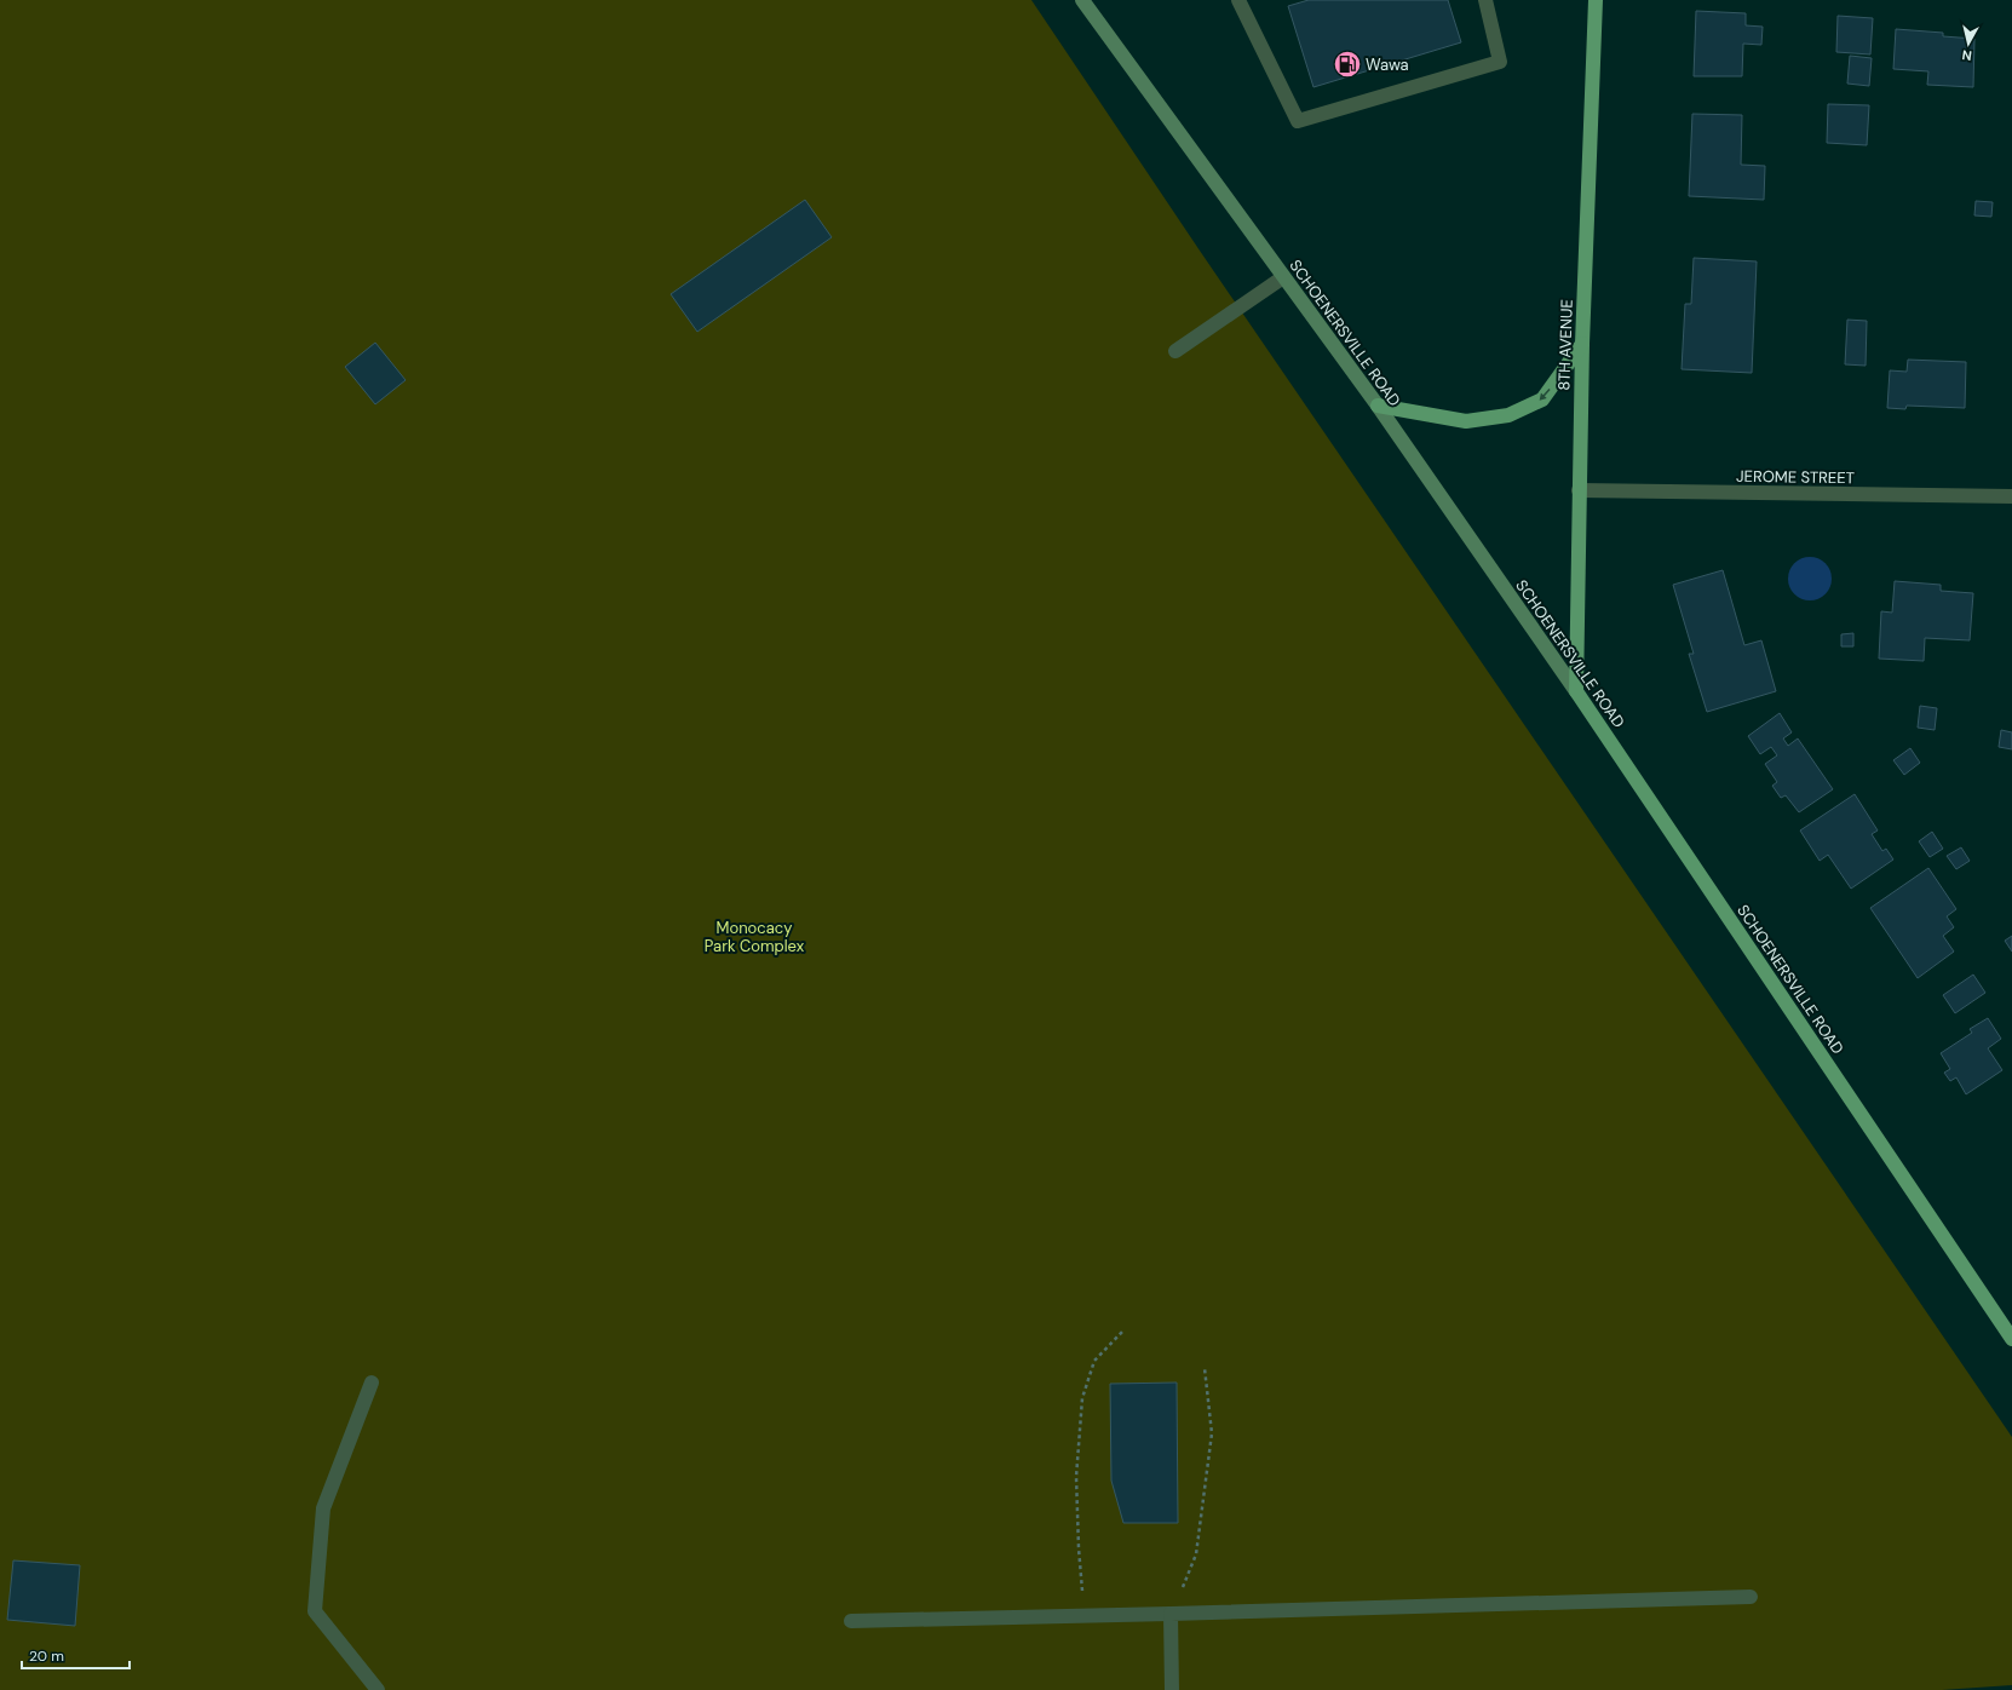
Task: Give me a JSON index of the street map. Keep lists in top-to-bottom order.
{
  "streets": {
    "main road": ["SCHOENERSVILLE ROAD", "8TH AVENUE"],
    "street": ["JEROME STREET"]
  },
  "crossings": [
    ["SCHOENERSVILLE ROAD", "8TH AVENUE"],
    ["8TH AVENUE", "JEROME STREET"]
  ],
  "parks": ["Monocacy Park Complex"],
  "places": {
    "fuel station": ["Wawa"]
  },
  "scale_bar": "20 m",
  "north": "bottom"
}
